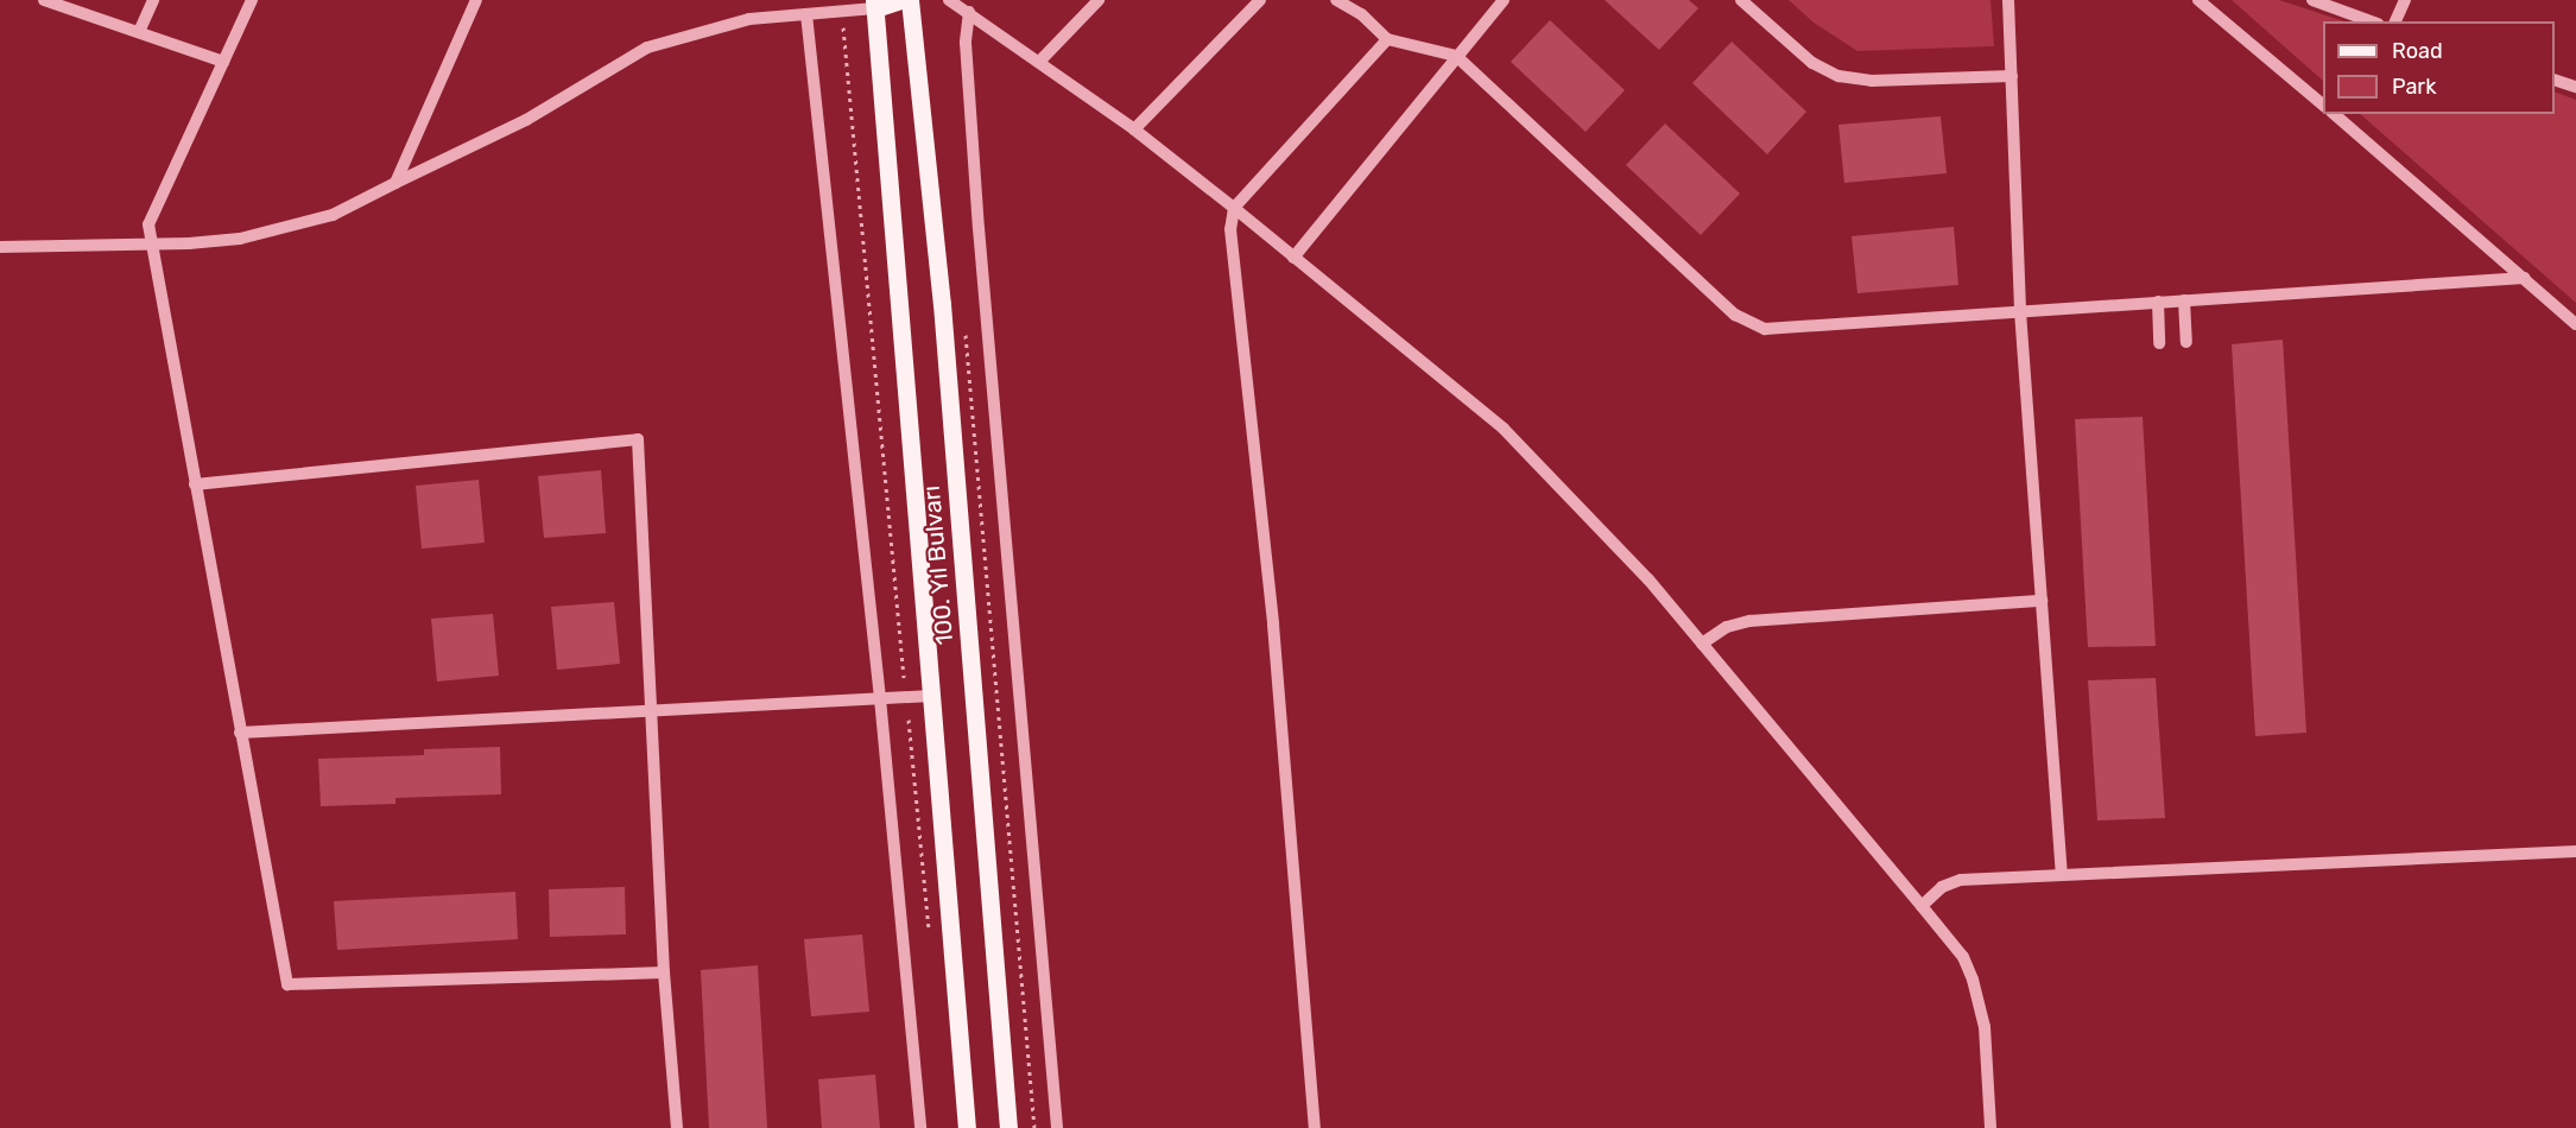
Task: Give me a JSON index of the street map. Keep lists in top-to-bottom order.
{
  "streets": {
    "main road": ["100. Yıl Bulvarı"]
  },
  "legend": ["Road", "Park"]
}
